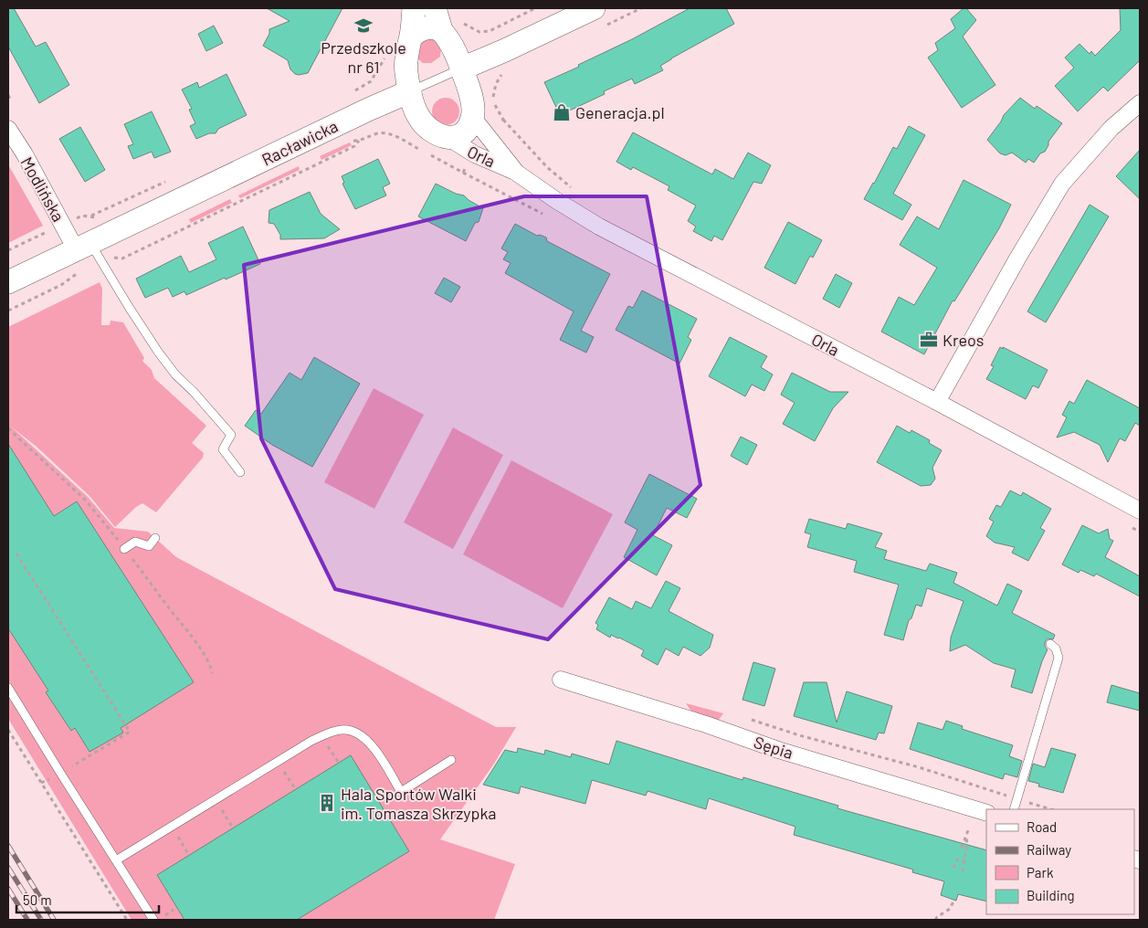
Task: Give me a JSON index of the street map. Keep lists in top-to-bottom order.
{
  "streets": {
    "street": [
      "Racławicka",
      "Orla",
      "Modlińska",
      "Sępia"
    ]
  },
  "crossings": [
    ["Racławicka", "Orla"],
    ["Racławicka", "Modlińska"]
  ],
  "places": {
    "school or university": ["Przedszkole nr 61"],
    "shop": ["Generacja.pl"],
    "office": ["Kreos"],
    "building": ["Hala Sportów Walki im. Tomasza Skrzypka"]
  },
  "legend": [
    "Road",
    "Railway",
    "Park",
    "Building"
  ],
  "scale_bar": "50 m"
}
